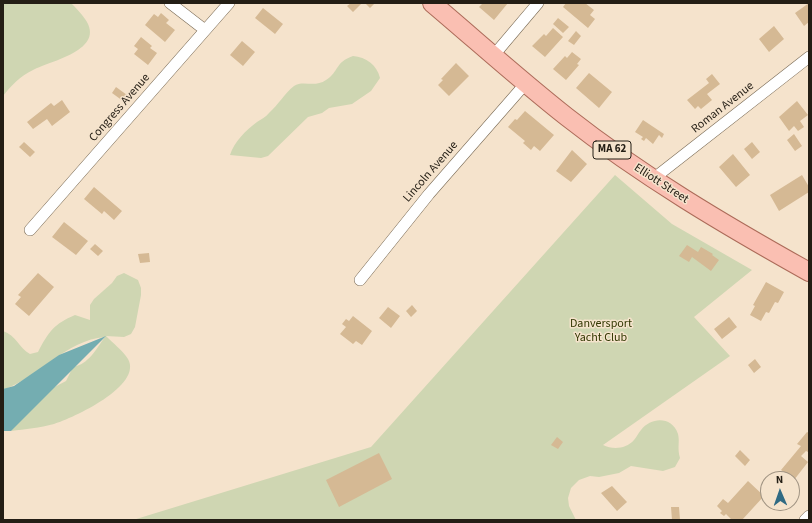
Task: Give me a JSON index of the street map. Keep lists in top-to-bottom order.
{
  "streets": {
    "main road": ["MA 62", "Elliott Street"],
    "street": ["Congress Avenue", "Roman Avenue", "Lincoln Avenue"]
  },
  "crossings": [
    ["Roman Avenue", "Elliott Street"],
    ["Lincoln Avenue", "Elliott Street"]
  ],
  "parks": ["Danversport Yacht Club"],
  "north": "top"
}
